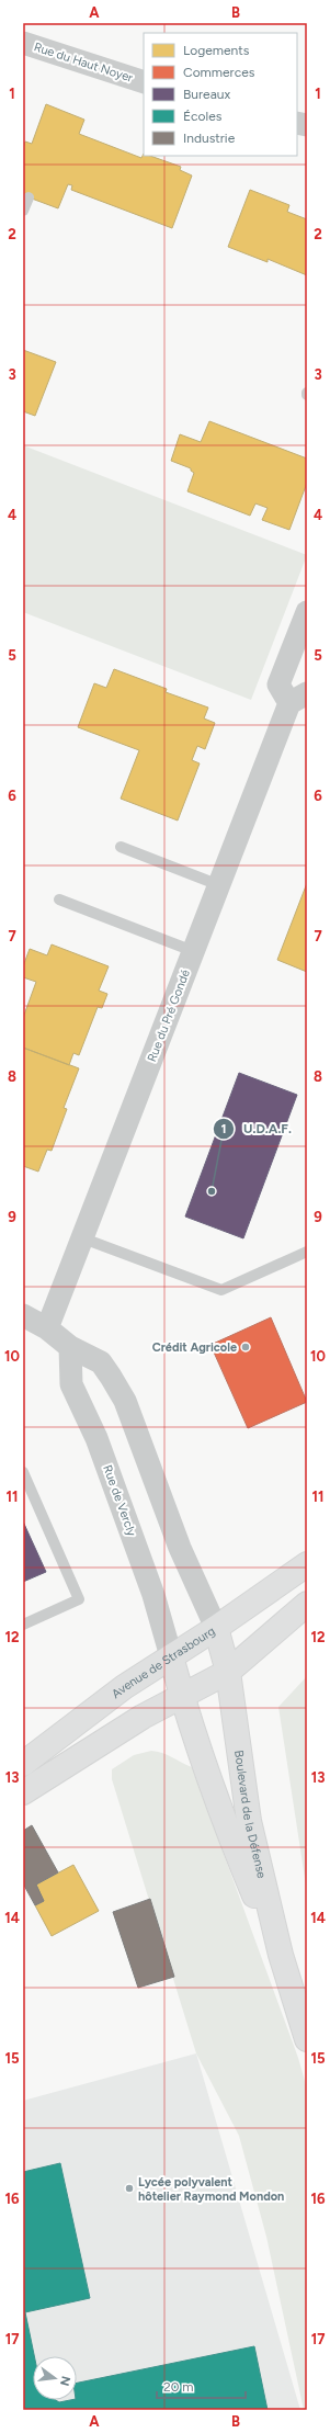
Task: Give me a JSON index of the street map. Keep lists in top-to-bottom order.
{
  "streets": {
    "street": [
      "Rue du Haut Noyer",
      "Rue du Pré Gondé",
      "Rue de Vercly",
      "Avenue de Strasbourg",
      "Boulevard de la Défense"
    ]
  },
  "crossings": [
    ["Rue de Vercly", "Avenue de Strasbourg"],
    ["Rue de Vercly", "Boulevard de la Défense"],
    ["Avenue de Strasbourg", "Boulevard de la Défense"]
  ],
  "places": ["U.D.A.F.", "Crédit Agricole", "Lycée polyvalent hôtelier Raymond Mondon"],
  "legend": [
    "Logements",
    "Commerces",
    "Bureaux",
    "Écoles",
    "Industrie"
  ],
  "scale_bar": "20 m",
  "north": "right",
  "grid": {
    "columns": ["A", "B"],
    "rows": [
      "1",
      "2",
      "3",
      "4",
      "5",
      "6",
      "7",
      "8",
      "9",
      "10",
      "11",
      "12",
      "13",
      "14",
      "15",
      "16",
      "17"
    ]
  }
}
